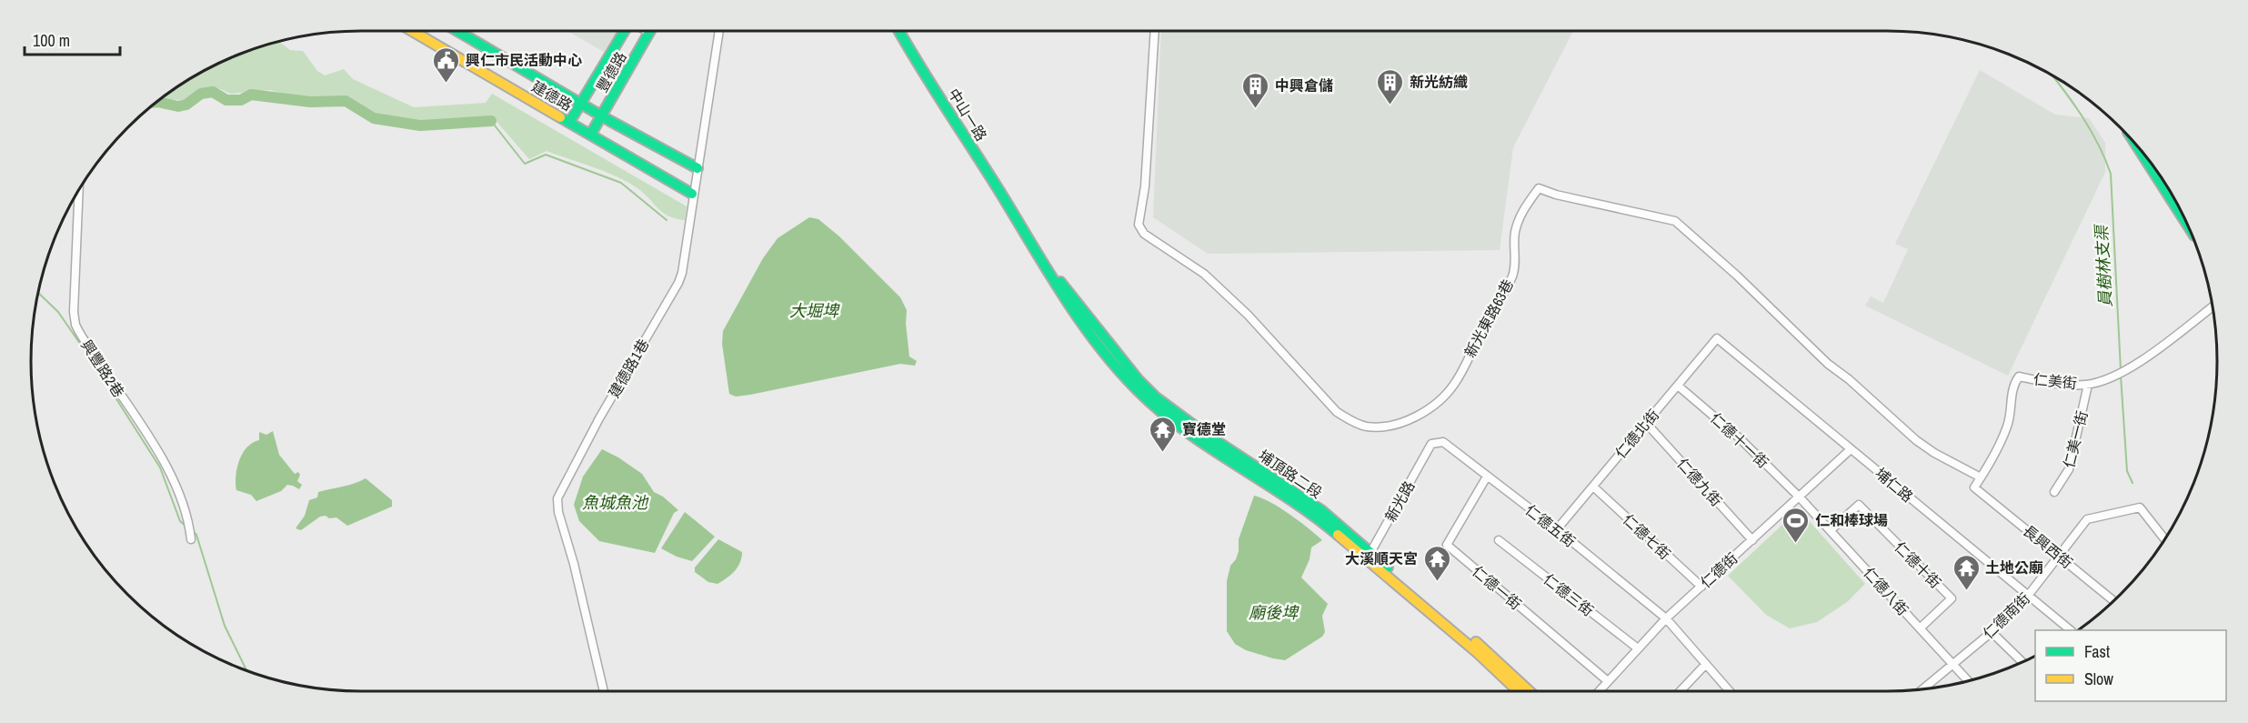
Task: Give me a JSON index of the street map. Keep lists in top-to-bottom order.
{
  "streets": {
    "street": [
      "豐德路",
      "建德路",
      "中山一路",
      "新光東路63巷",
      "興豐路2巷",
      "建德路1巷",
      "仁美街",
      "仁德北街",
      "仁美一街",
      "仁德十一街",
      "埔頂路二段",
      "仁德九街",
      "埔仁路",
      "新光路",
      "仁德五街",
      "仁德七街",
      "長興西街",
      "仁德十街",
      "仁德街",
      "仁德一街",
      "仁德八街",
      "仁德三街",
      "仁德南街"
    ]
  },
  "crossings": [
    ["豐德路", "建德路"],
    ["建德路", "建德路1巷"],
    ["中山一路", "埔頂路二段"],
    ["新光東路63巷", "仁美街"],
    ["仁美街", "仁美一街"],
    ["仁美街", "長興西街"],
    ["仁德北街", "仁德十一街"],
    ["仁德北街", "仁德九街"],
    ["仁德北街", "埔仁路"],
    ["仁德北街", "仁德五街"],
    ["仁德北街", "仁德七街"],
    ["仁德十一街", "仁德街"],
    ["仁德十一街", "仁德八街"],
    ["埔頂路二段", "新光路"],
    ["仁德九街", "仁德街"],
    ["埔仁路", "仁德街"],
    ["埔仁路", "仁德南街"],
    ["新光路", "仁德五街"],
    ["仁德五街", "仁德街"],
    ["仁德五街", "仁德一街"],
    ["仁德七街", "仁德街"],
    ["長興西街", "仁德南街"],
    ["仁德十街", "仁德八街"],
    ["仁德街", "仁德一街"],
    ["仁德街", "仁德八街"],
    ["仁德街", "仁德三街"],
    ["仁德八街", "仁德南街"]
  ],
  "water": [
    "員樹林支渠",
    "大堀埤",
    "魚城魚池",
    "廟後埤"
  ],
  "places": {
    "public building": ["興仁市民活動中心"],
    "building": ["新光紡織", "中興倉儲"],
    "temple": ["寶德堂", "大溪順天宮", "土地公廟"],
    "sports": ["仁和棒球場"]
  },
  "legend": ["Fast", "Slow"],
  "scale_bar": "100 m"
}
